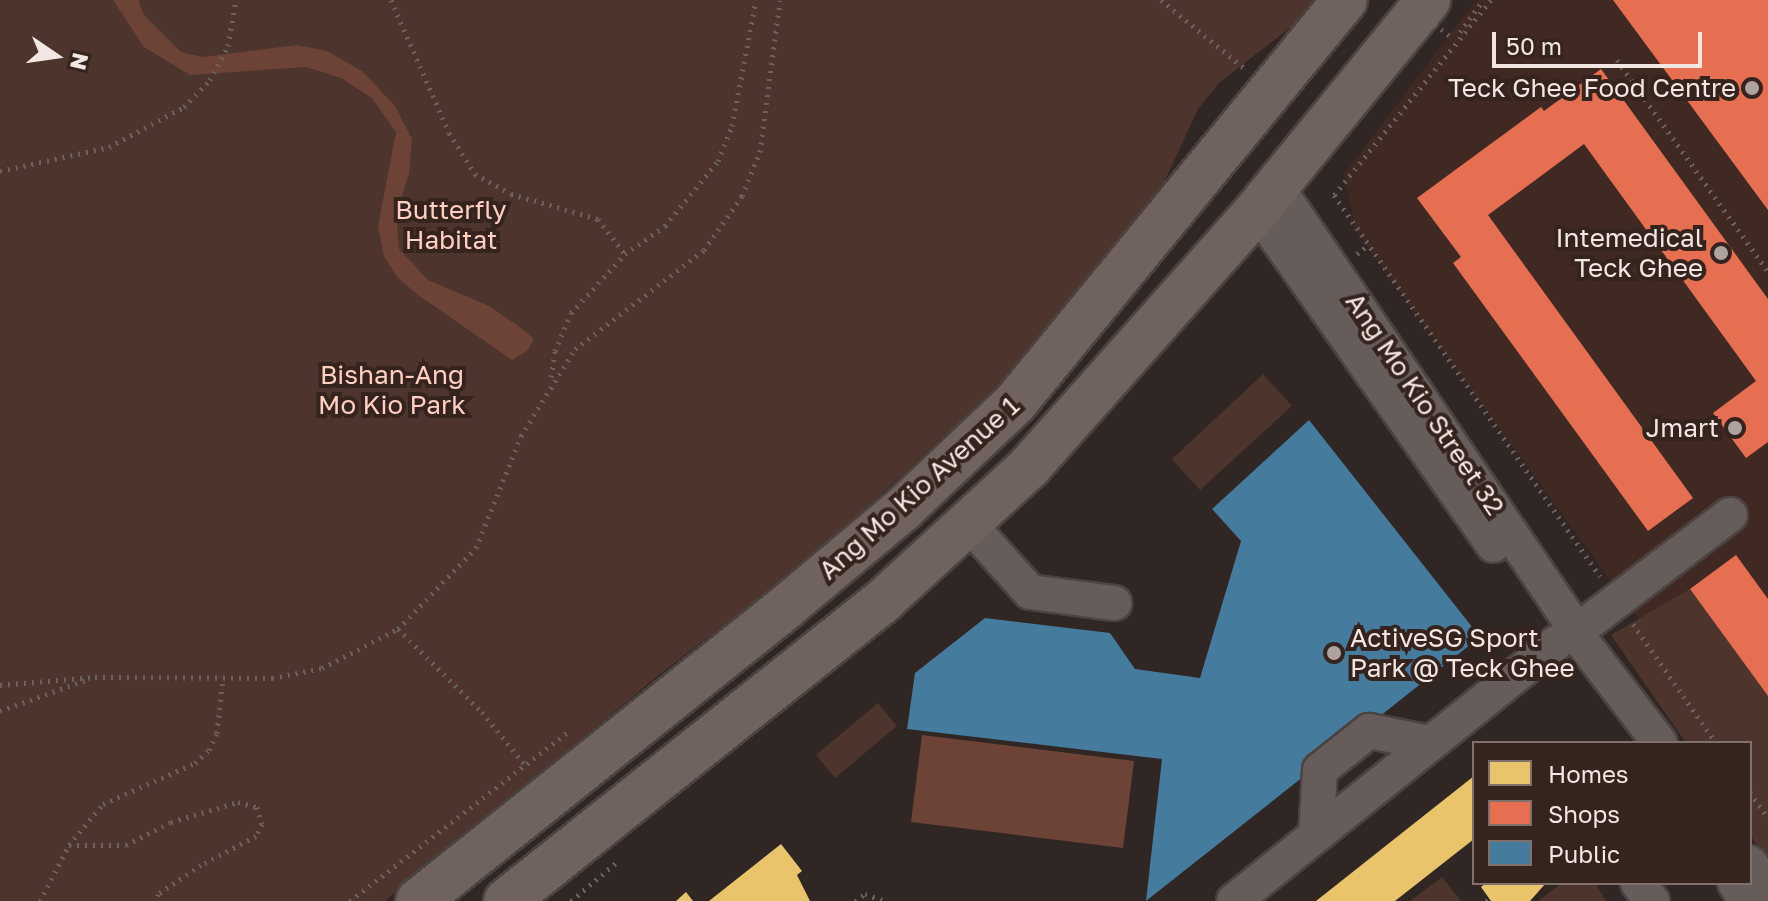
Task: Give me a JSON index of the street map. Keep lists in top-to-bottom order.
{
  "streets": {
    "main road": ["Ang Mo Kio Avenue 1"],
    "street": ["Ang Mo Kio Street 32"]
  },
  "crossings": [
    ["Ang Mo Kio Street 32", "Ang Mo Kio Avenue 1"]
  ],
  "parks": ["Butterfly Habitat", "Bishan-Ang Mo Kio Park"],
  "places": [
    "Teck Ghee Food Centre",
    "Intemedical Teck Ghee",
    "Jmart",
    "ActiveSG Sport Park @ Teck Ghee"
  ],
  "legend": ["Homes", "Shops", "Public"],
  "scale_bar": "50 m",
  "north": "right"
}
